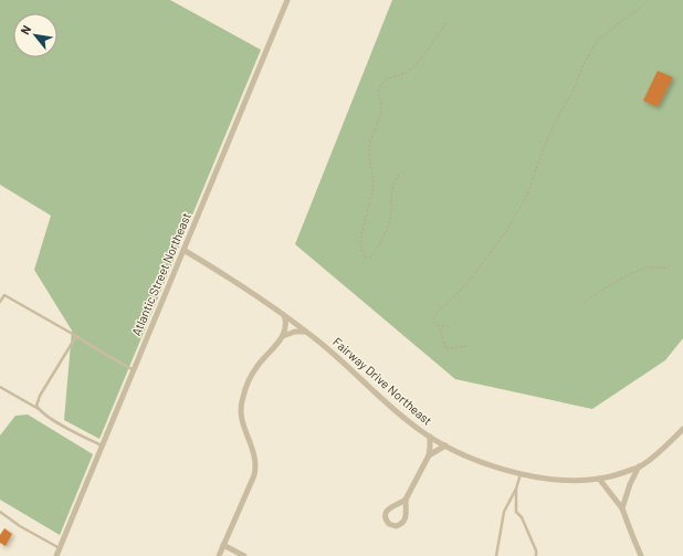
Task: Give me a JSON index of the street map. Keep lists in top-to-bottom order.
{
  "streets": {
    "street": ["Atlantic Street Northeast", "Fairway Drive Northeast"]
  },
  "crossings": [
    ["Atlantic Street Northeast", "Fairway Drive Northeast"]
  ],
  "north": "top left"
}
